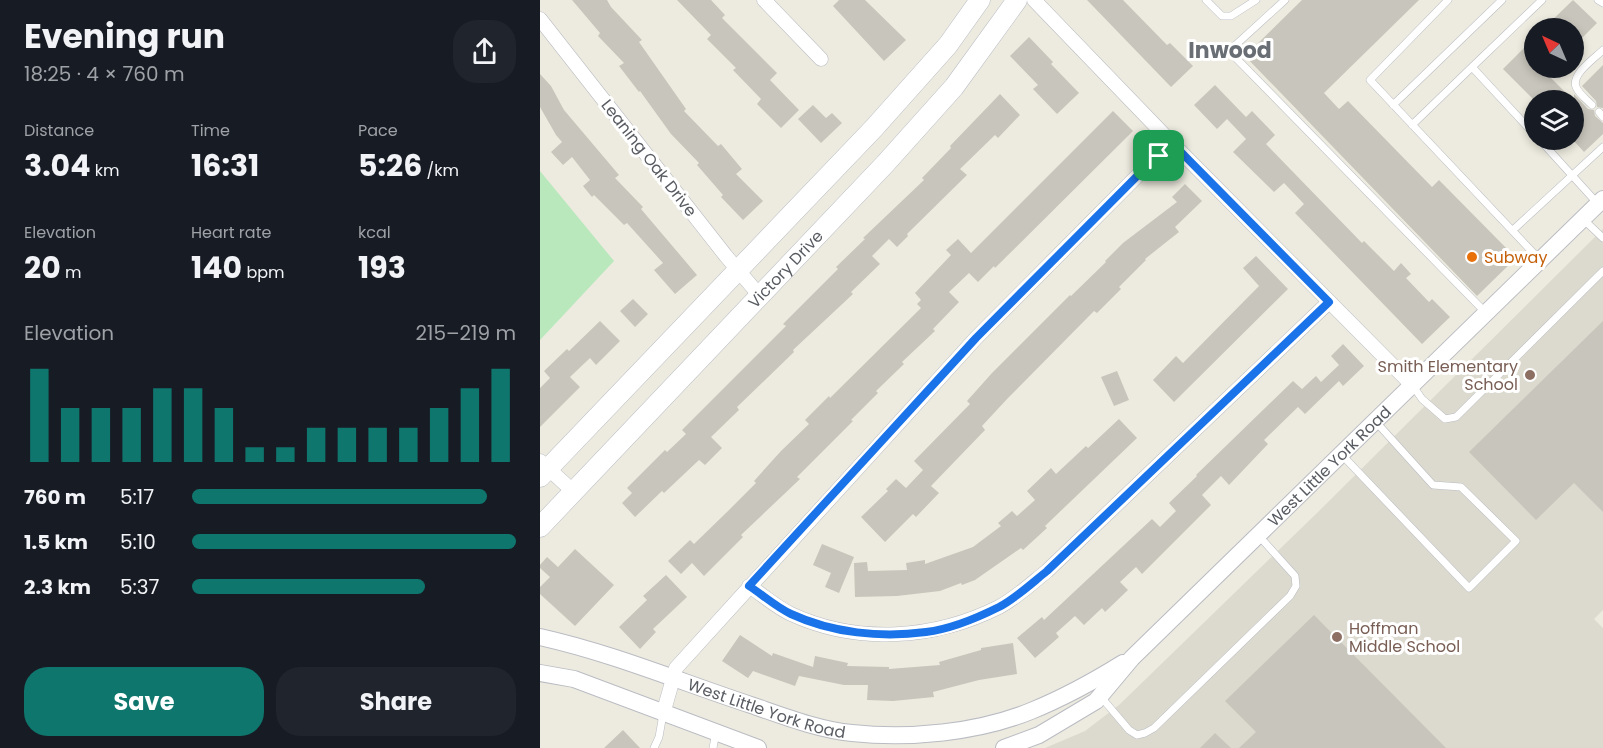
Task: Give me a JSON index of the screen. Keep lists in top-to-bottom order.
{
  "streets": {
    "main road": ["Victory Drive"],
    "street": ["Leaning Oak Drive", "West Little York Road"]
  },
  "crossings": [
    ["Leaning Oak Drive", "Victory Drive"]
  ],
  "districts": ["Inwood"],
  "places": ["Subway", "Smith Elementary School", "Hoffman Middle School"],
  "north": "top left",
  "page": {
    "heading": ["Evening run", "18:25 · 4 × 760 m"],
    "stats": [
      ["Distance", "3.04 km"],
      ["Time", "16:31"],
      ["Pace", "5:26 /km"],
      ["Elevation", "20 m"],
      ["Heart rate", "140 bpm"],
      ["kcal", "193"]
    ],
    "chart": ["Elevation", "215–219 m"],
    "list": [
      {
        "name": "760 m",
        "note": "5:17"
      },
      {
        "name": "1.5 km",
        "note": "5:10"
      },
      {
        "name": "2.3 km",
        "note": "5:37"
      }
    ],
    "buttons": ["Save", "Share"]
  }
}
